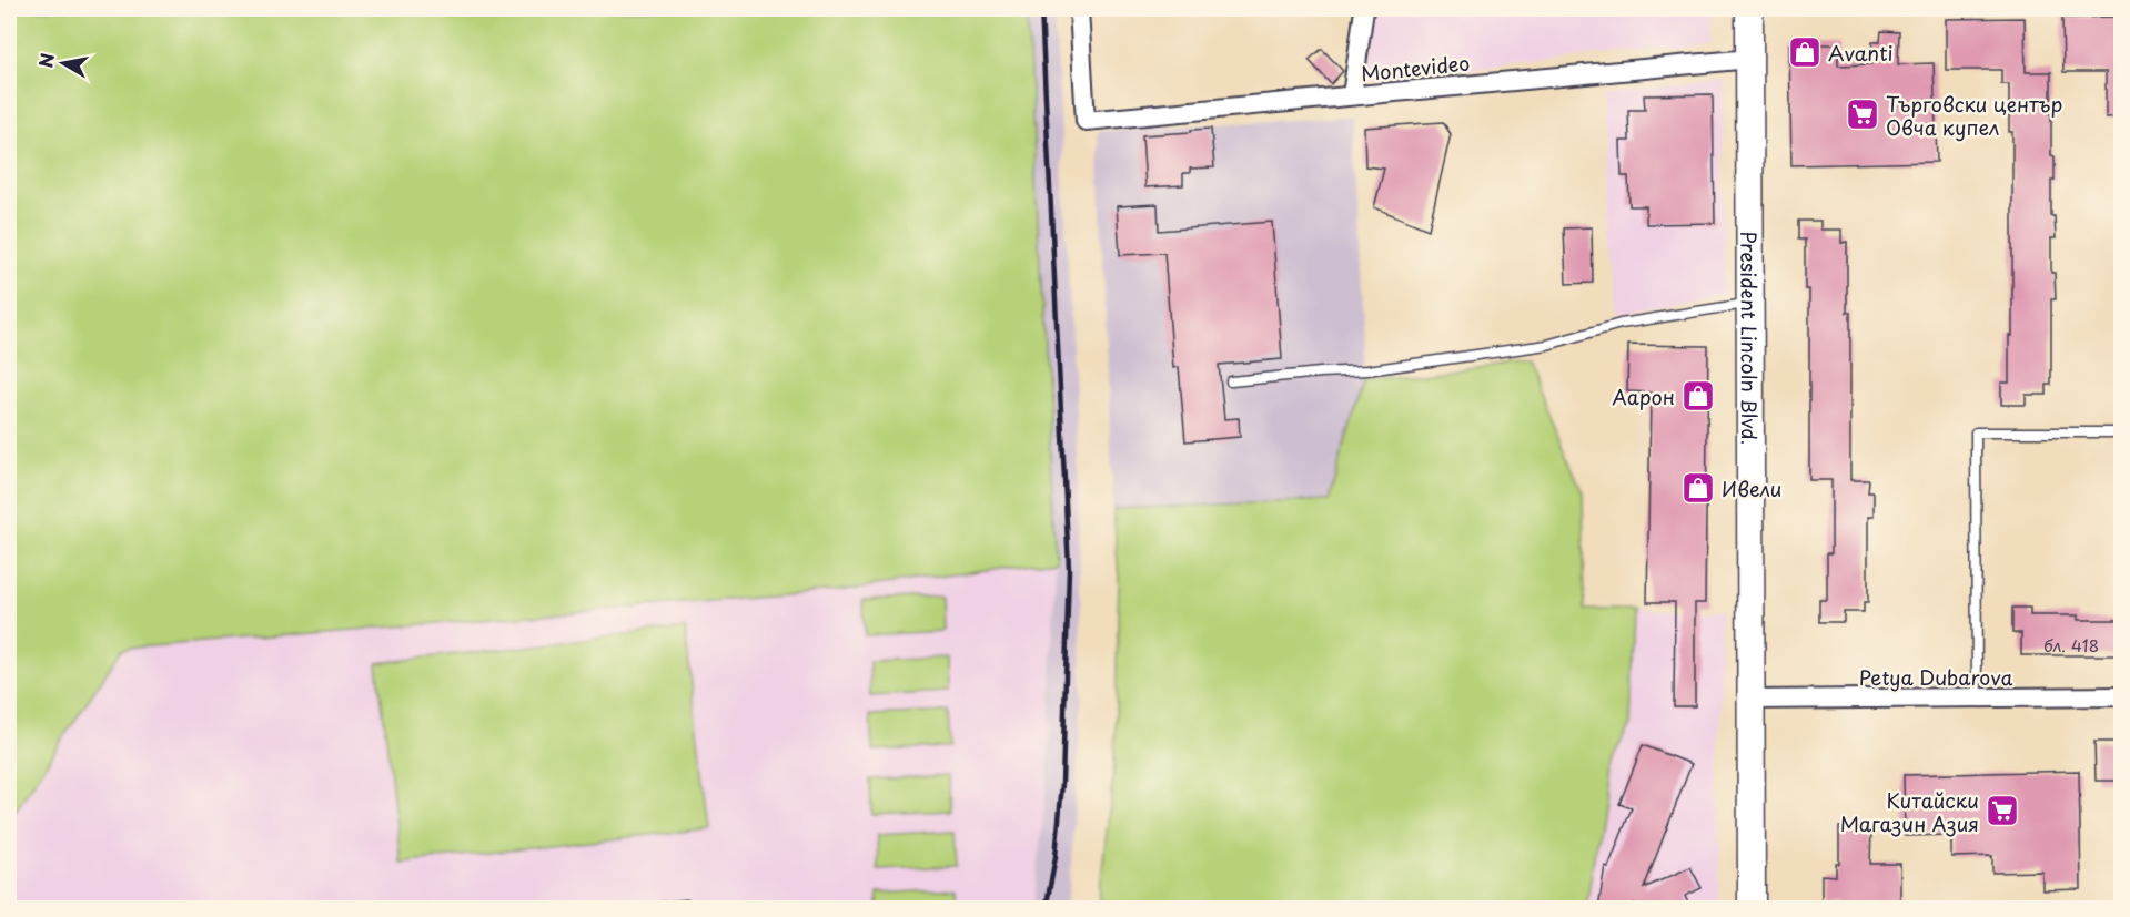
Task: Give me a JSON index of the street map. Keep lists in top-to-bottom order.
{
  "streets": {
    "street": ["Montevideo", "President Lincoln Blvd.", "Petya Dubarova"]
  },
  "crossings": [
    ["Montevideo", "President Lincoln Blvd."],
    ["President Lincoln Blvd.", "Petya Dubarova"]
  ],
  "places": {
    "shop": ["Avanti", "Аарон", "Ивели"],
    "supermarket": ["Търговски център Овча купел", "Китайски Магазин Азия"]
  },
  "house_numbers": ["бл. 418"],
  "north": "left"
}
